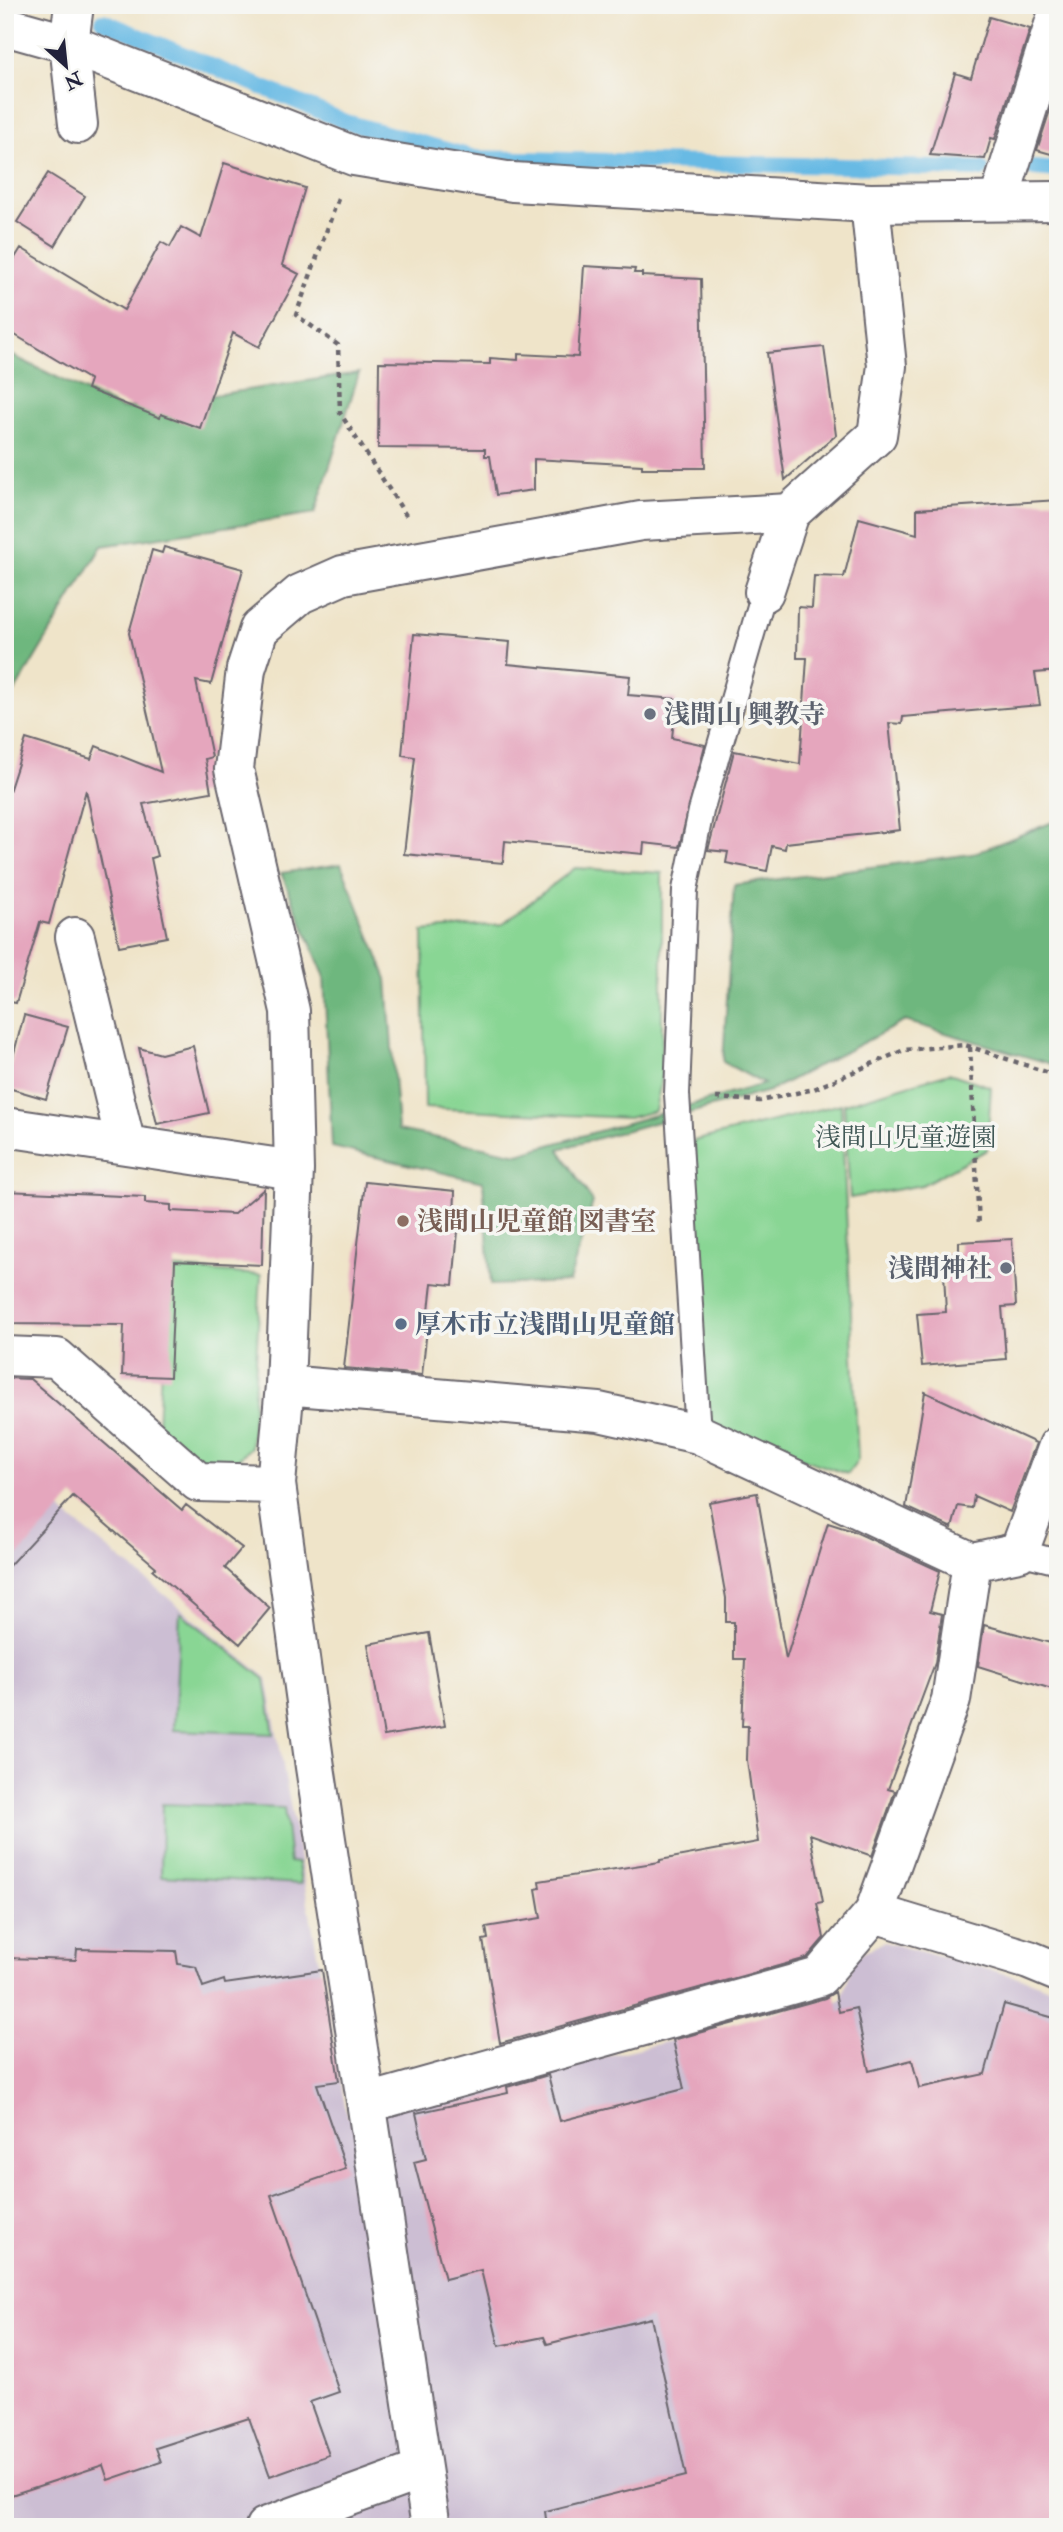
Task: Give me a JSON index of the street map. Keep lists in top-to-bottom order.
{
  "parks": ["浅間山児童遊園"],
  "places": [
    "浅間山 興教寺",
    "浅間山児童館 図書室",
    "浅間神社",
    "厚木市立浅間山児童館"
  ],
  "north": "bottom right"
}
